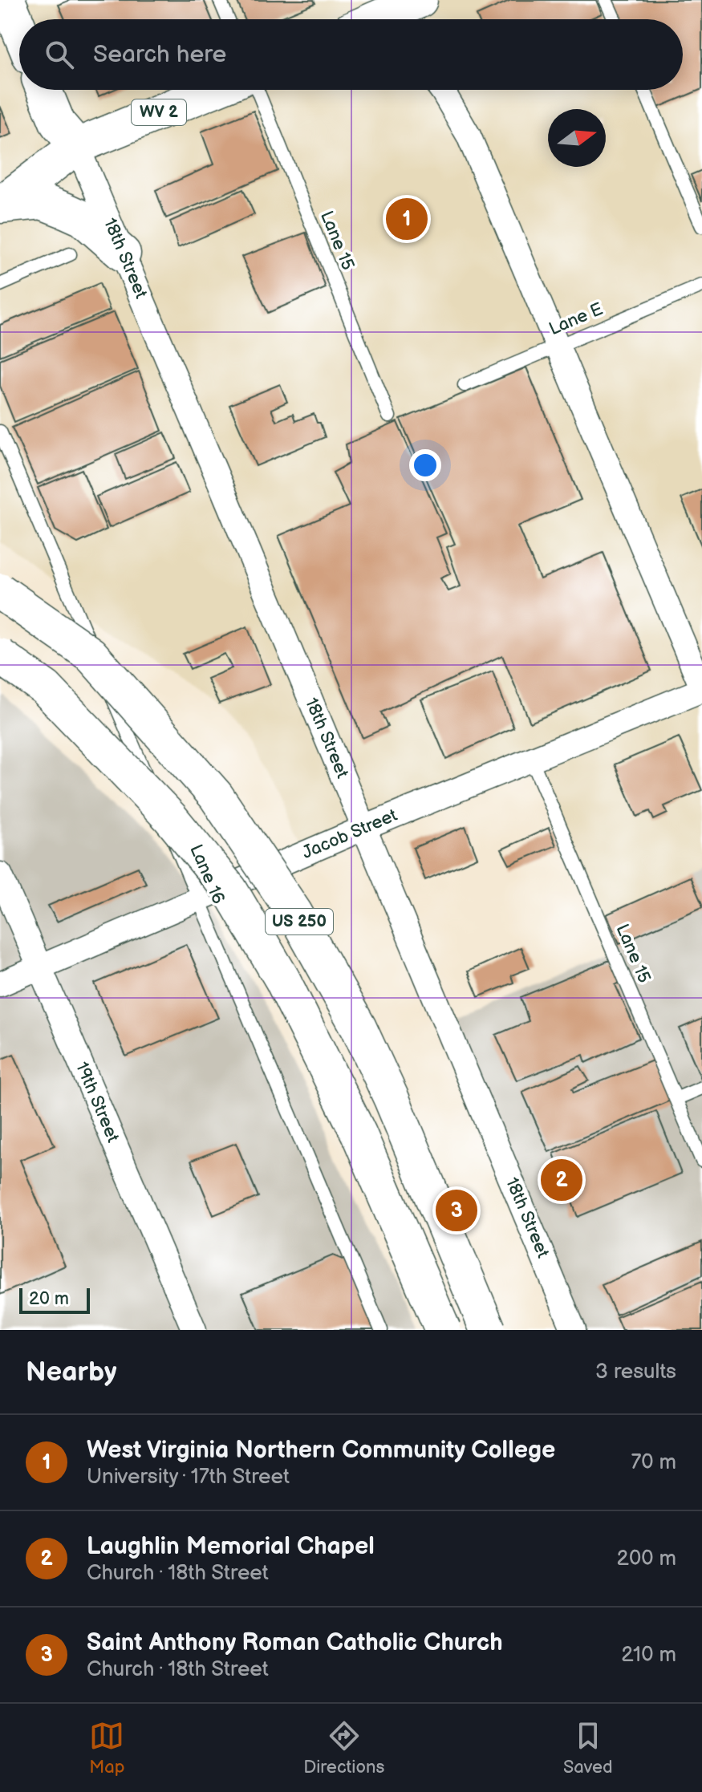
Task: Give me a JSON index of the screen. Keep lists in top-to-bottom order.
{
  "streets": {
    "main road": ["WV 2", "US 250"],
    "street": ["18th Street", "Jacob Street", "19th Street"],
    "lane": ["Lane 15", "Lane E", "Lane 16"]
  },
  "crossings": [
    ["WV 2", "18th Street"],
    ["Lane 15", "Jacob Street"],
    ["18th Street", "Jacob Street"],
    ["Jacob Street", "Lane 16"],
    ["Jacob Street", "19th Street"]
  ],
  "scale_bar": "20 m",
  "north": "right",
  "page": {
    "search": "Search here",
    "pins": ["1", "2", "3"],
    "scale": "20 m",
    "heading": ["Nearby", "3 results"],
    "list": [
      {
        "mark": "1",
        "name": "West Virginia Northern Community College",
        "note": "University · 17th Street",
        "value": "70 m"
      },
      {
        "mark": "2",
        "name": "Laughlin Memorial Chapel",
        "note": "Church · 18th Street",
        "value": "200 m"
      },
      {
        "mark": "3",
        "name": "Saint Anthony Roman Catholic Church",
        "note": "Church · 18th Street",
        "value": "210 m"
      }
    ],
    "nav": ["Map", "Directions", "Saved"]
  }
}
